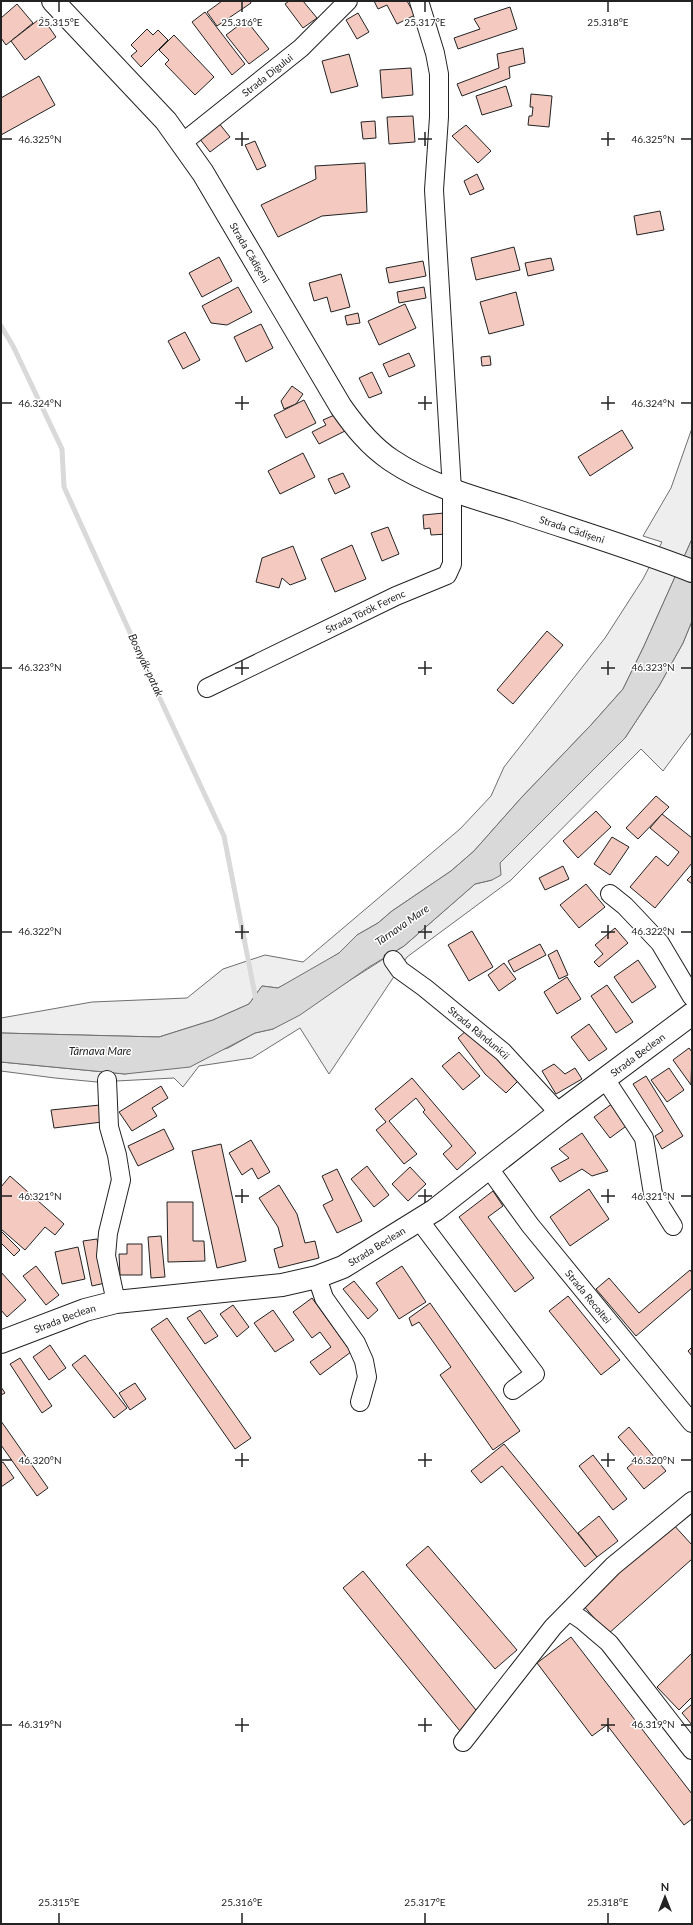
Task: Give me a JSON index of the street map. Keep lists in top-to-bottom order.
{
  "streets": {
    "main road": ["Strada Cădișeni", "Strada Beclean"],
    "street": [
      "Strada Digului",
      "Strada Török Ferenc",
      "Strada Rândunicii",
      "Strada Recoltei"
    ]
  },
  "crossings": [
    ["Strada Digului", "Strada Cădișeni"],
    ["Strada Cădișeni", "Strada Török Ferenc"],
    ["Strada Rândunicii", "Strada Beclean"],
    ["Strada Beclean", "Strada Recoltei"]
  ],
  "water": ["Bosnyák-patak", "Târnava Mare"],
  "north": "top",
  "coordinates": [
    "25.315°E",
    "25.316°E",
    "25.317°E",
    "25.318°E",
    "46.325°N",
    "46.324°N",
    "46.323°N",
    "46.322°N",
    "46.321°N",
    "46.320°N",
    "46.319°N"
  ]
}
